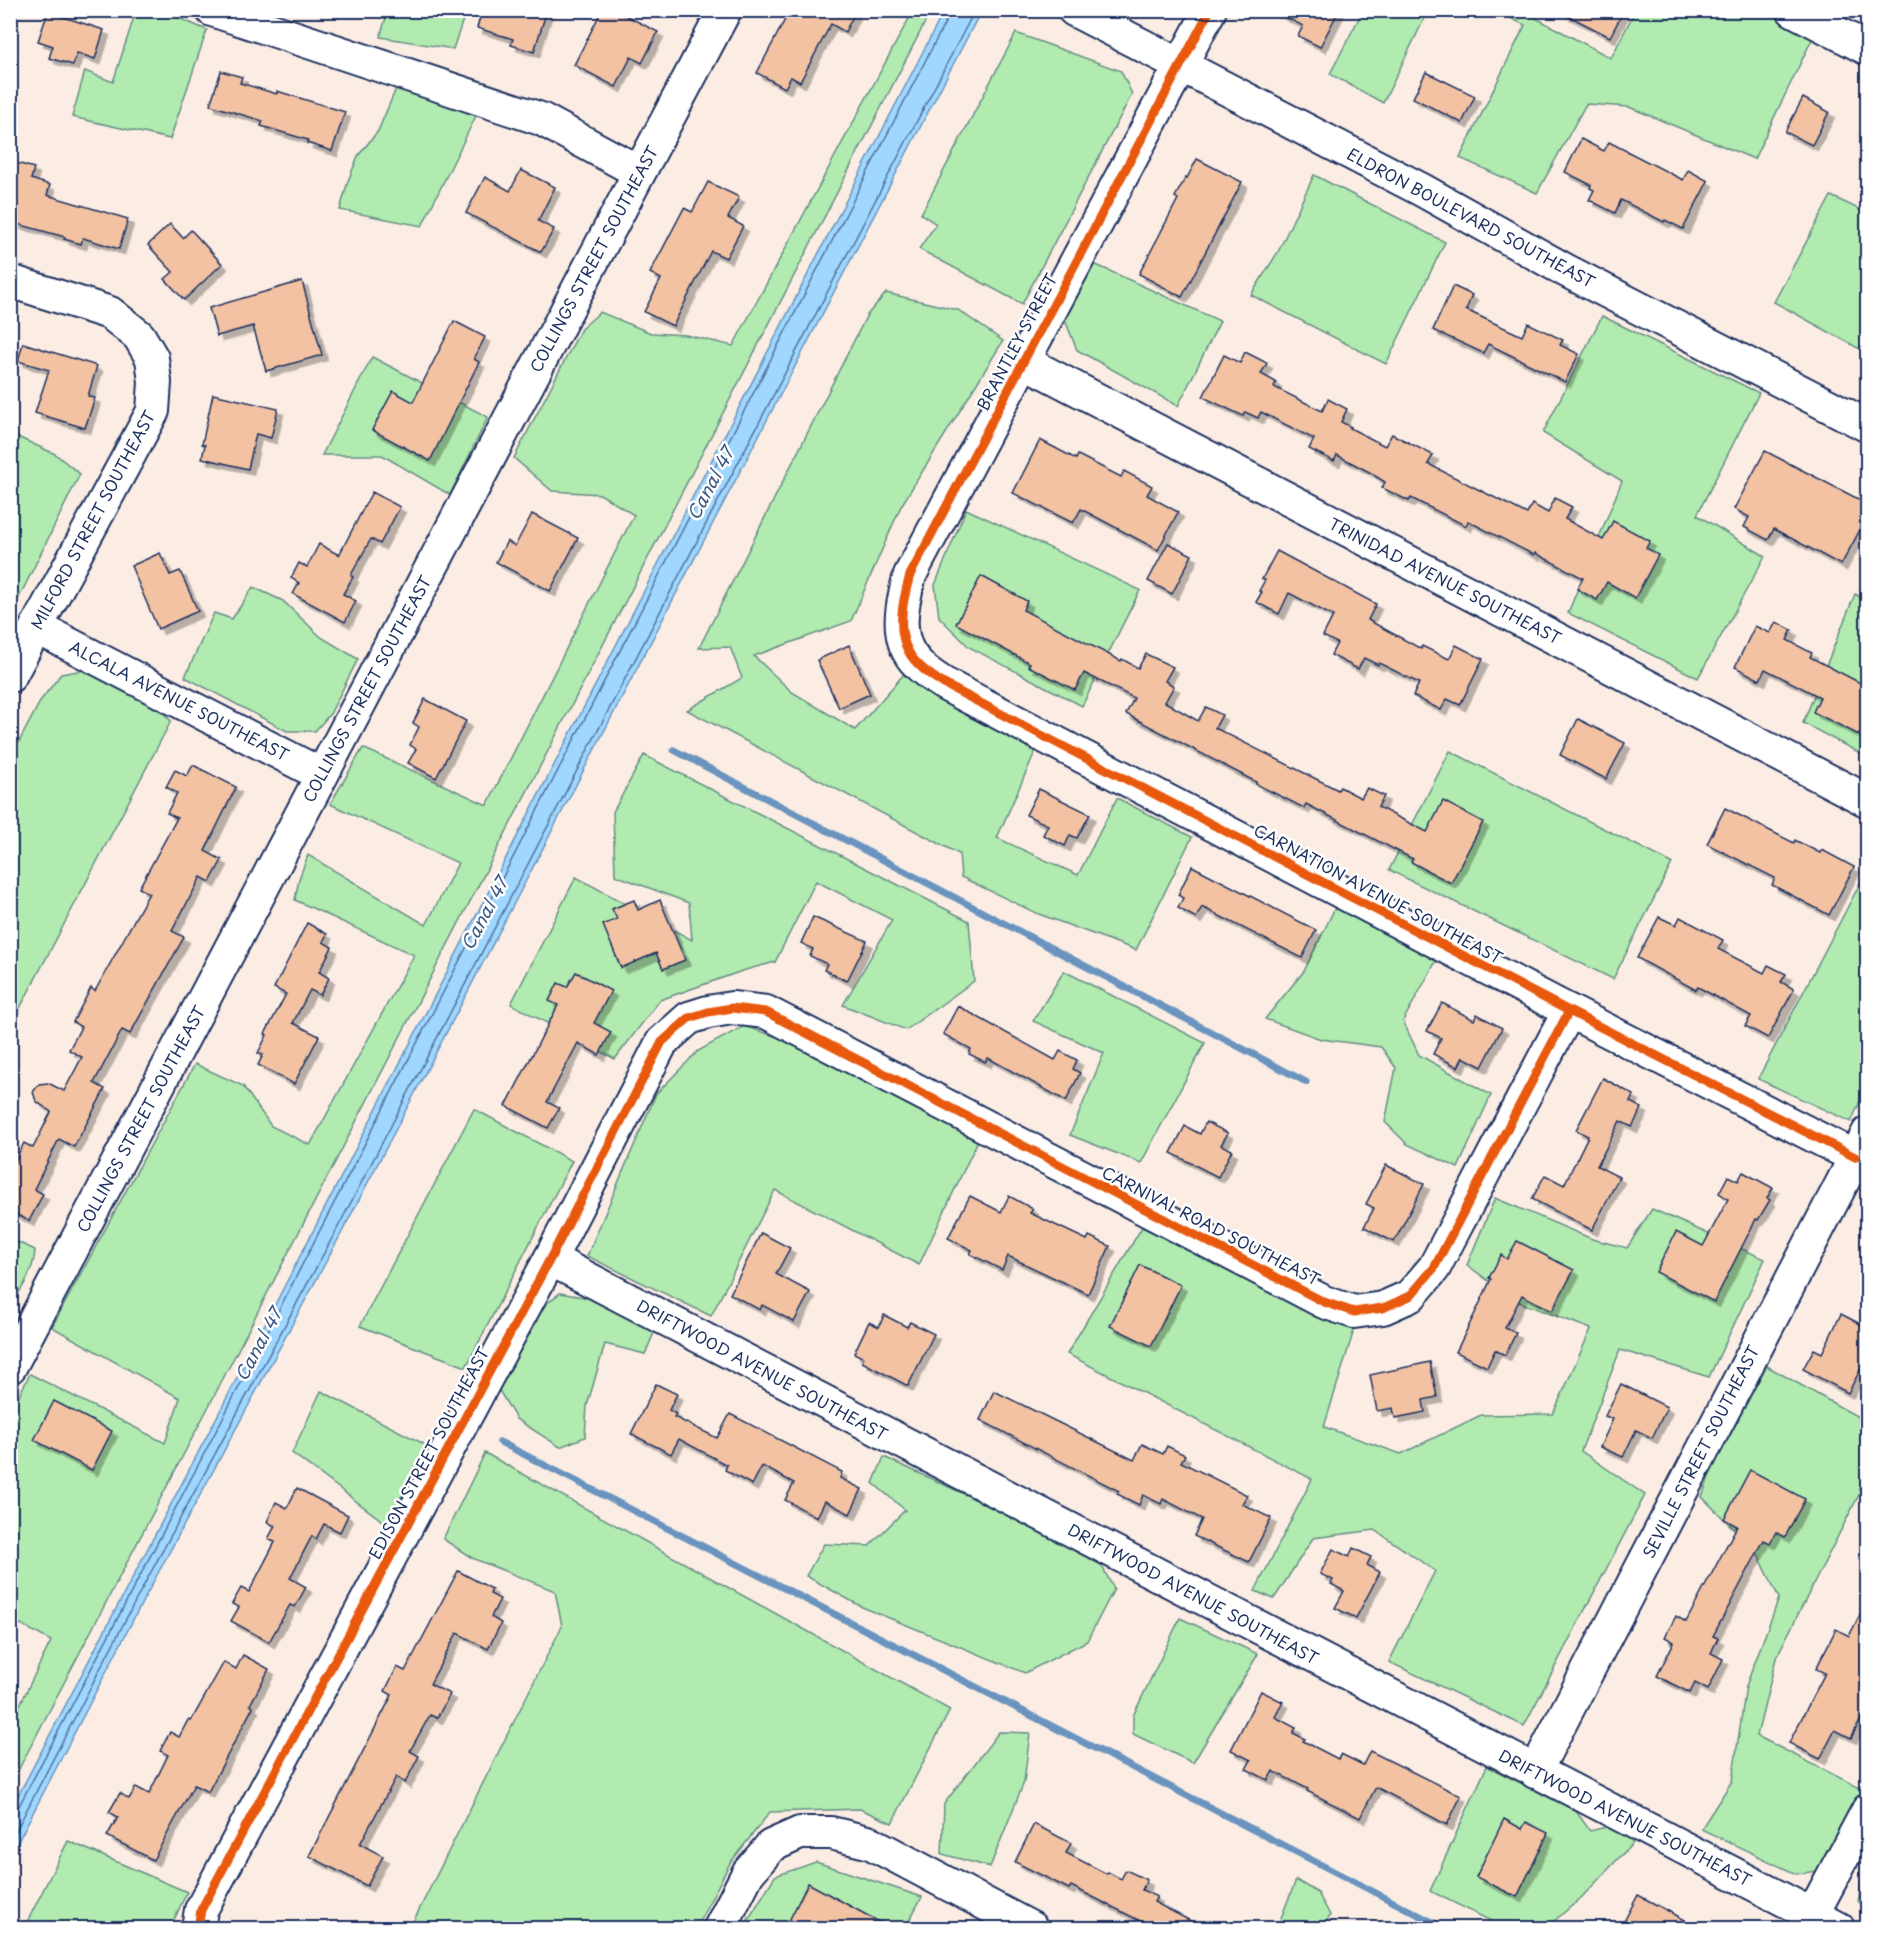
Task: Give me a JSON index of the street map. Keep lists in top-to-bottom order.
{
  "streets": {
    "street": [
      "ELDRON BOULEVARD SOUTHEAST",
      "COLLINGS STREET SOUTHEAST",
      "BRANTLEY STREET",
      "MILFORD STREET SOUTHEAST",
      "TRINIDAD AVENUE SOUTHEAST",
      "ALCALA AVENUE SOUTHEAST",
      "CARNATION AVENUE SOUTHEAST",
      "CARNIVAL ROAD SOUTHEAST",
      "DRIFTWOOD AVENUE SOUTHEAST",
      "SEVILLE STREET SOUTHEAST",
      "EDISON STREET SOUTHEAST"
    ]
  },
  "crossings": [
    ["ELDRON BOULEVARD SOUTHEAST", "BRANTLEY STREET"],
    ["COLLINGS STREET SOUTHEAST", "ALCALA AVENUE SOUTHEAST"],
    ["BRANTLEY STREET", "TRINIDAD AVENUE SOUTHEAST"],
    ["BRANTLEY STREET", "CARNATION AVENUE SOUTHEAST"],
    ["MILFORD STREET SOUTHEAST", "ALCALA AVENUE SOUTHEAST"],
    ["CARNATION AVENUE SOUTHEAST", "CARNIVAL ROAD SOUTHEAST"],
    ["CARNATION AVENUE SOUTHEAST", "SEVILLE STREET SOUTHEAST"],
    ["CARNIVAL ROAD SOUTHEAST", "EDISON STREET SOUTHEAST"],
    ["DRIFTWOOD AVENUE SOUTHEAST", "SEVILLE STREET SOUTHEAST"],
    ["DRIFTWOOD AVENUE SOUTHEAST", "EDISON STREET SOUTHEAST"]
  ],
  "water": ["Canal 47"]
}
